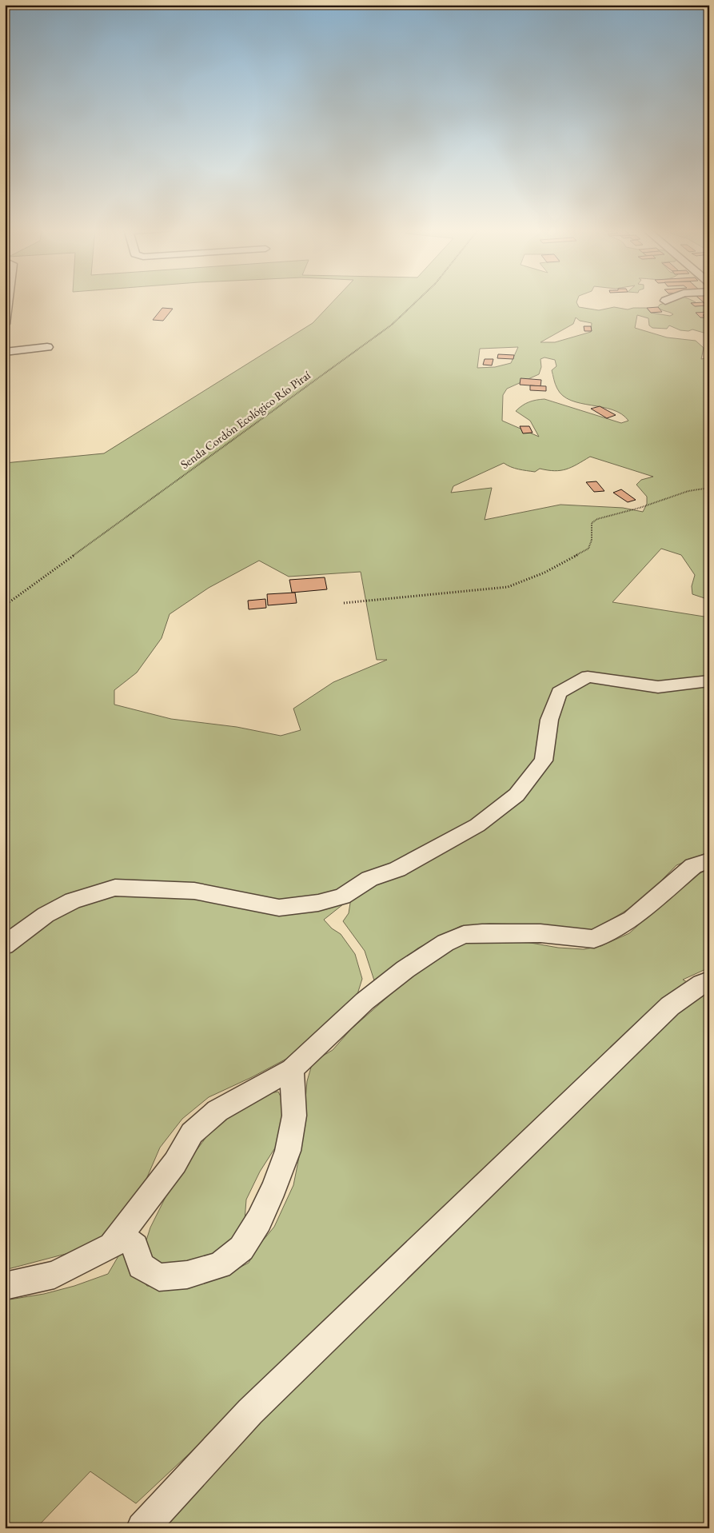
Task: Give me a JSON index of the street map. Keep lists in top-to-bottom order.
{
  "streets": {
    "path": ["Senda Cordón Ecológico Río Piraí"]
  }
}
